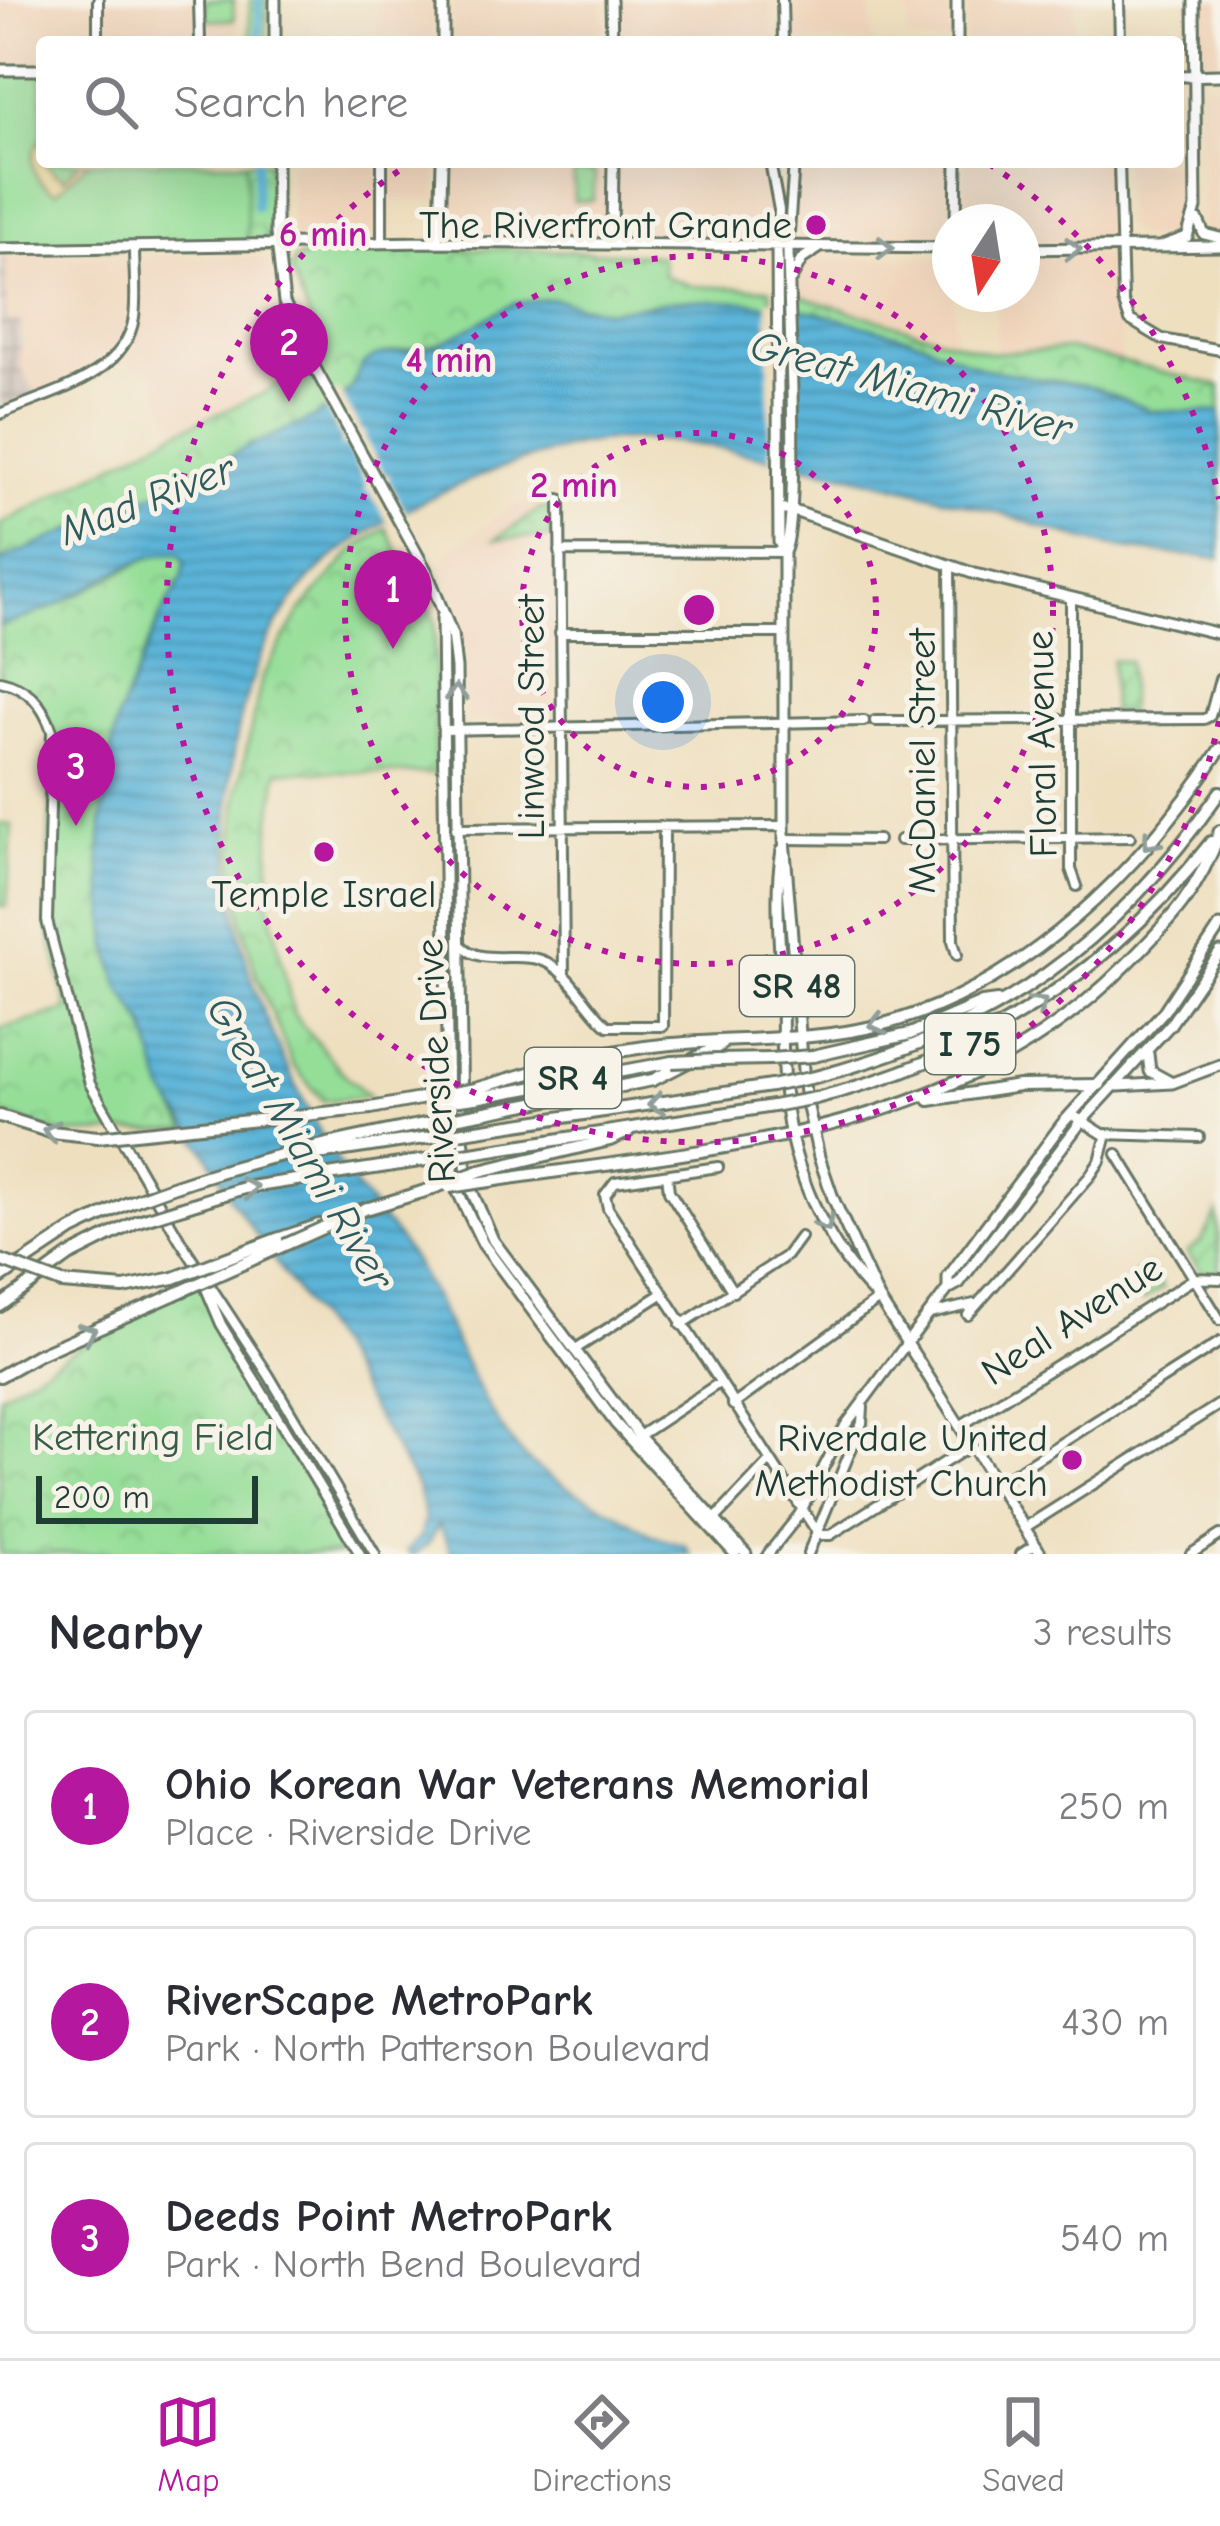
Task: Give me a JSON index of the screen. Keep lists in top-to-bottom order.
{
  "streets": {
    "highway": ["I 75", "SR 4"],
    "main road": ["SR 48", "Riverside Drive"],
    "street": [
      "Linwood Street",
      "Floral Avenue",
      "McDaniel Street",
      "Neal Avenue"
    ]
  },
  "crossings": [
    ["SR 48", "Neal Avenue"],
    ["I 75", "SR 4"]
  ],
  "water": ["Great Miami River", "Mad River"],
  "parks": ["Kettering Field"],
  "places": ["The Riverfront Grande", "Temple Israel", "Riverdale United Methodist Church"],
  "scale_bar": "200 m",
  "north": "bottom",
  "page": {
    "search": "Search here",
    "pins": ["2", "1", "3"],
    "scale": "200 m",
    "heading": ["Nearby", "3 results"],
    "list": [
      {
        "mark": "1",
        "name": "Ohio Korean War Veterans Memorial",
        "note": "Place · Riverside Drive",
        "value": "250 m"
      },
      {
        "mark": "2",
        "name": "RiverScape MetroPark",
        "note": "Park · North Patterson Boulevard",
        "value": "430 m"
      },
      {
        "mark": "3",
        "name": "Deeds Point MetroPark",
        "note": "Park · North Bend Boulevard",
        "value": "540 m"
      }
    ],
    "nav": ["Map", "Directions", "Saved"]
  },
  "rings": ["6 min", "4 min", "2 min"]
}
